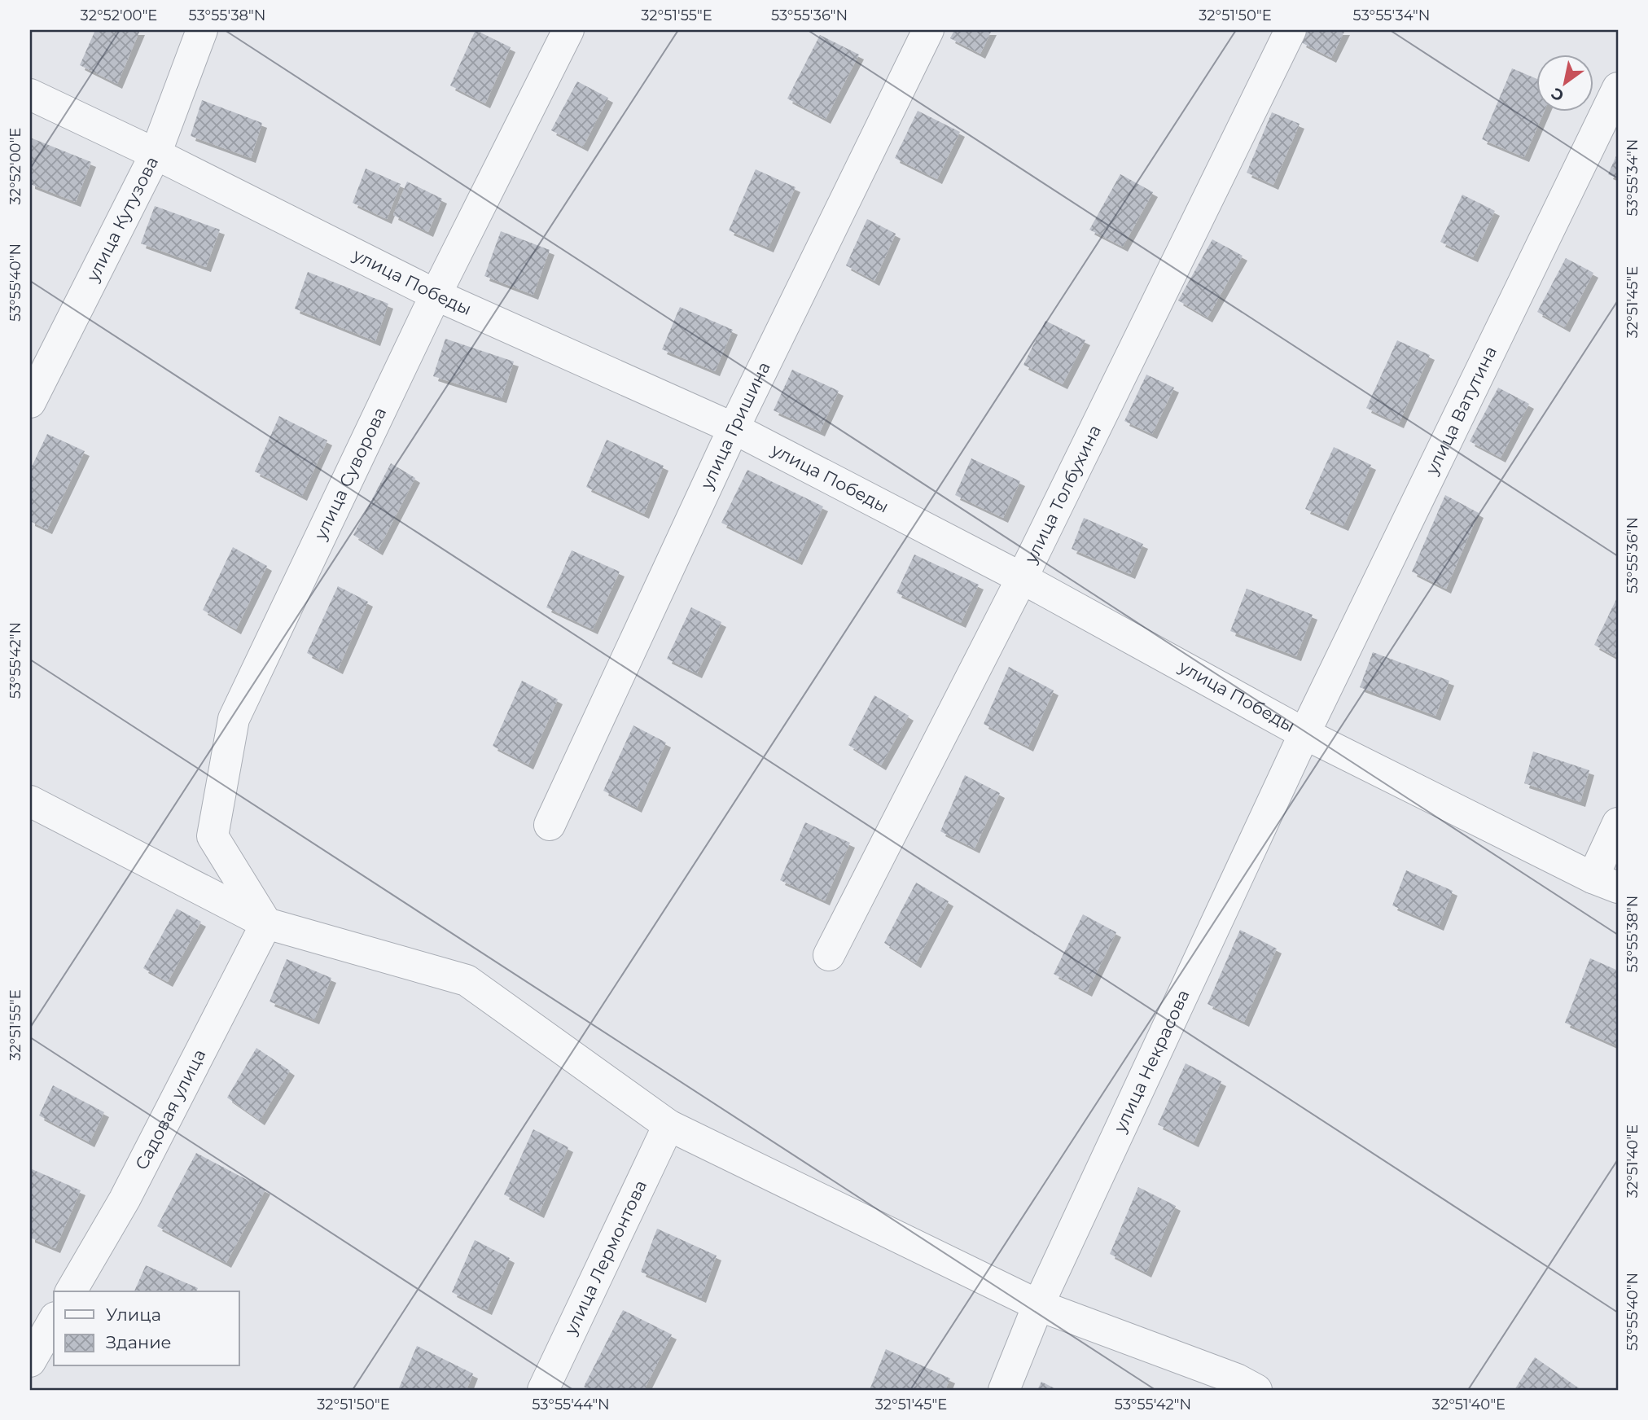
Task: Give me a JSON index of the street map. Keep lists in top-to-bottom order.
{
  "streets": {
    "street": [
      "улица Кутузова",
      "улица Победы",
      "улица Ватутина",
      "улица Гришина",
      "улица Суворова",
      "улица Толбухина",
      "улица Некрасова",
      "Садовая улица",
      "улица Лермонтова"
    ]
  },
  "crossings": [
    ["улица Кутузова", "улица Победы"],
    ["улица Победы", "улица Ватутина"],
    ["улица Победы", "улица Гришина"],
    ["улица Победы", "улица Суворова"],
    ["улица Победы", "улица Толбухина"],
    ["улица Победы", "улица Некрасова"],
    ["улица Ватутина", "улица Некрасова"],
    ["улица Суворова", "Садовая улица"]
  ],
  "legend": ["Улица", "Здание"],
  "north": "bottom left",
  "coordinates": [
    "32°52'00\"E",
    "53°55'38\"N",
    "32°51'55\"E",
    "53°55'36\"N",
    "32°51'50\"E",
    "53°55'34\"N",
    "53°55'40\"N",
    "32°51'45\"E",
    "53°55'42\"N",
    "32°51'40\"E",
    "53°55'44\"N"
  ]
}
